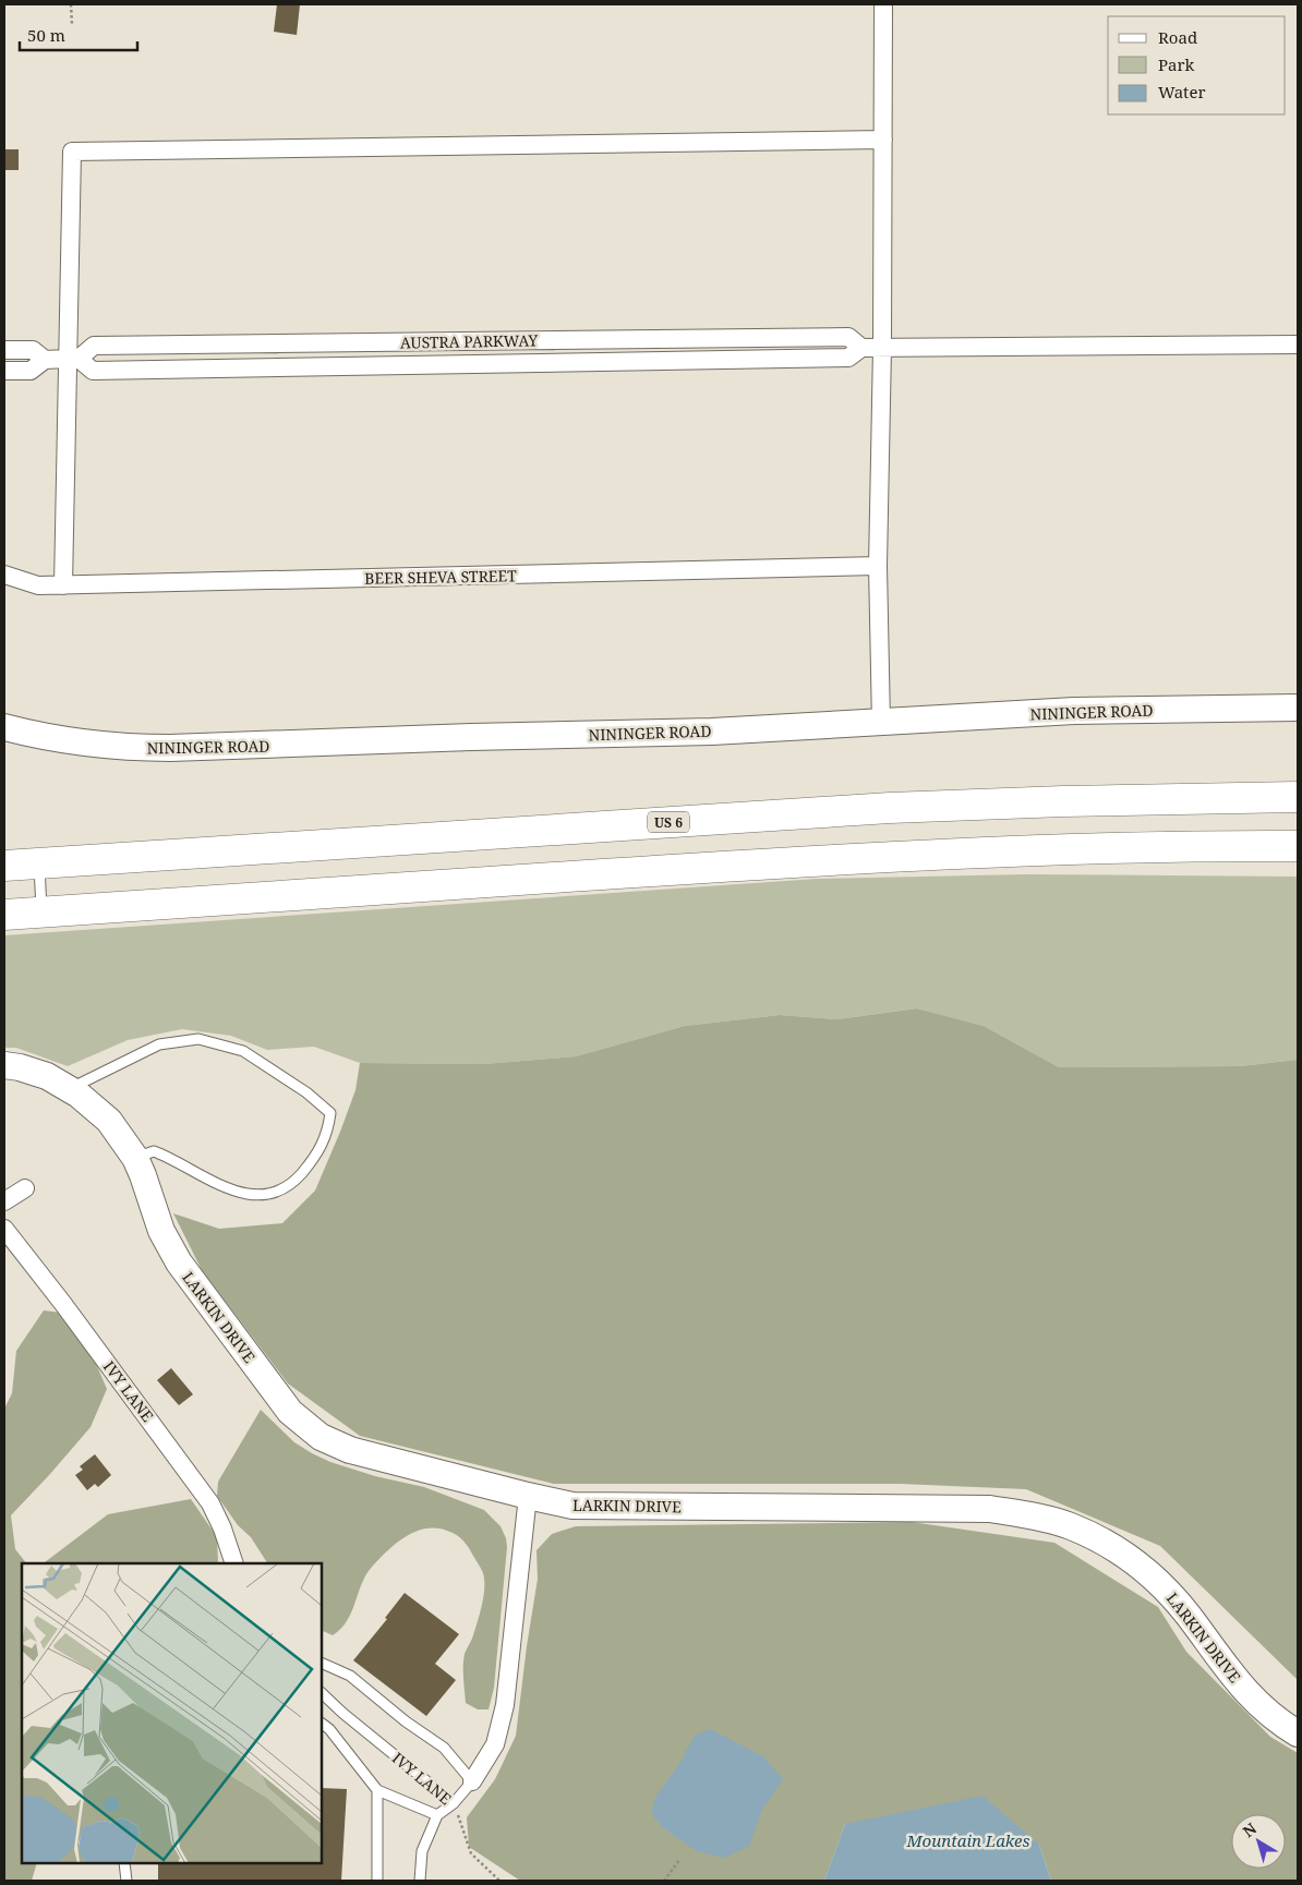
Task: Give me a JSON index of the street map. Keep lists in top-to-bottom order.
{
  "streets": {
    "highway": ["US 6"],
    "street": [
      "AUSTRA PARKWAY",
      "BEER SHEVA STREET",
      "NININGER ROAD",
      "LARKIN DRIVE",
      "IVY LANE"
    ]
  },
  "water": ["Mountain Lakes"],
  "legend": ["Road", "Park", "Water"],
  "scale_bar": "50 m",
  "north": "top left"
}
